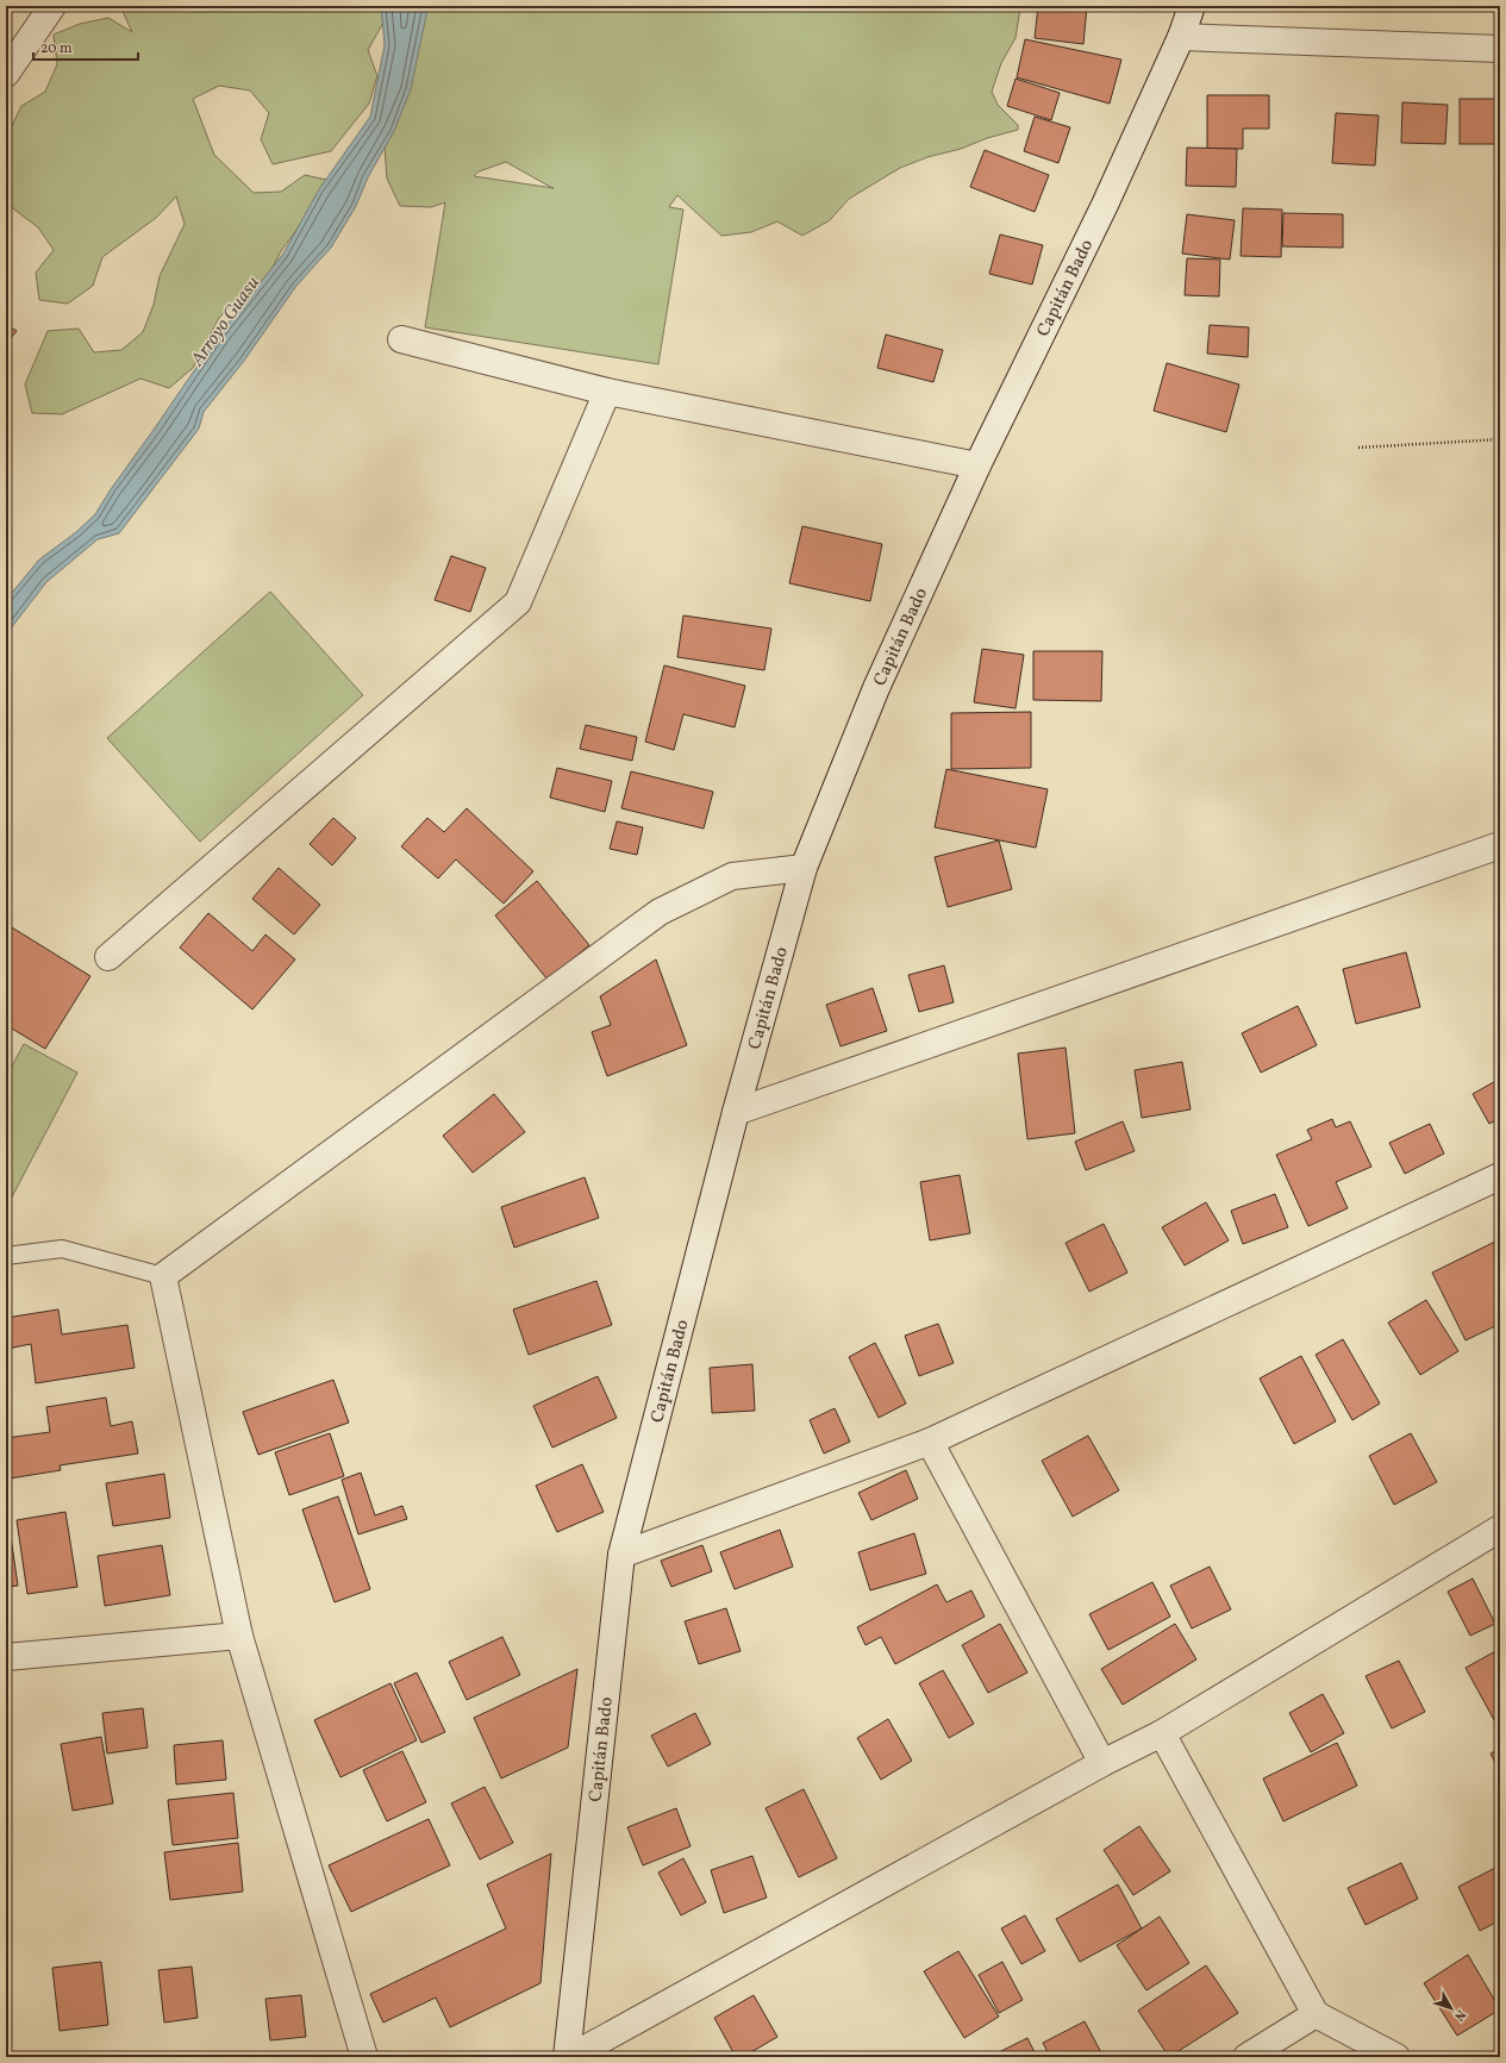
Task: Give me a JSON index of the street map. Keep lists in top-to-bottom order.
{
  "streets": {
    "street": ["Capitán Bado"]
  },
  "water": ["Arroyo Guasu"],
  "scale_bar": "20 m",
  "north": "bottom right"
}
